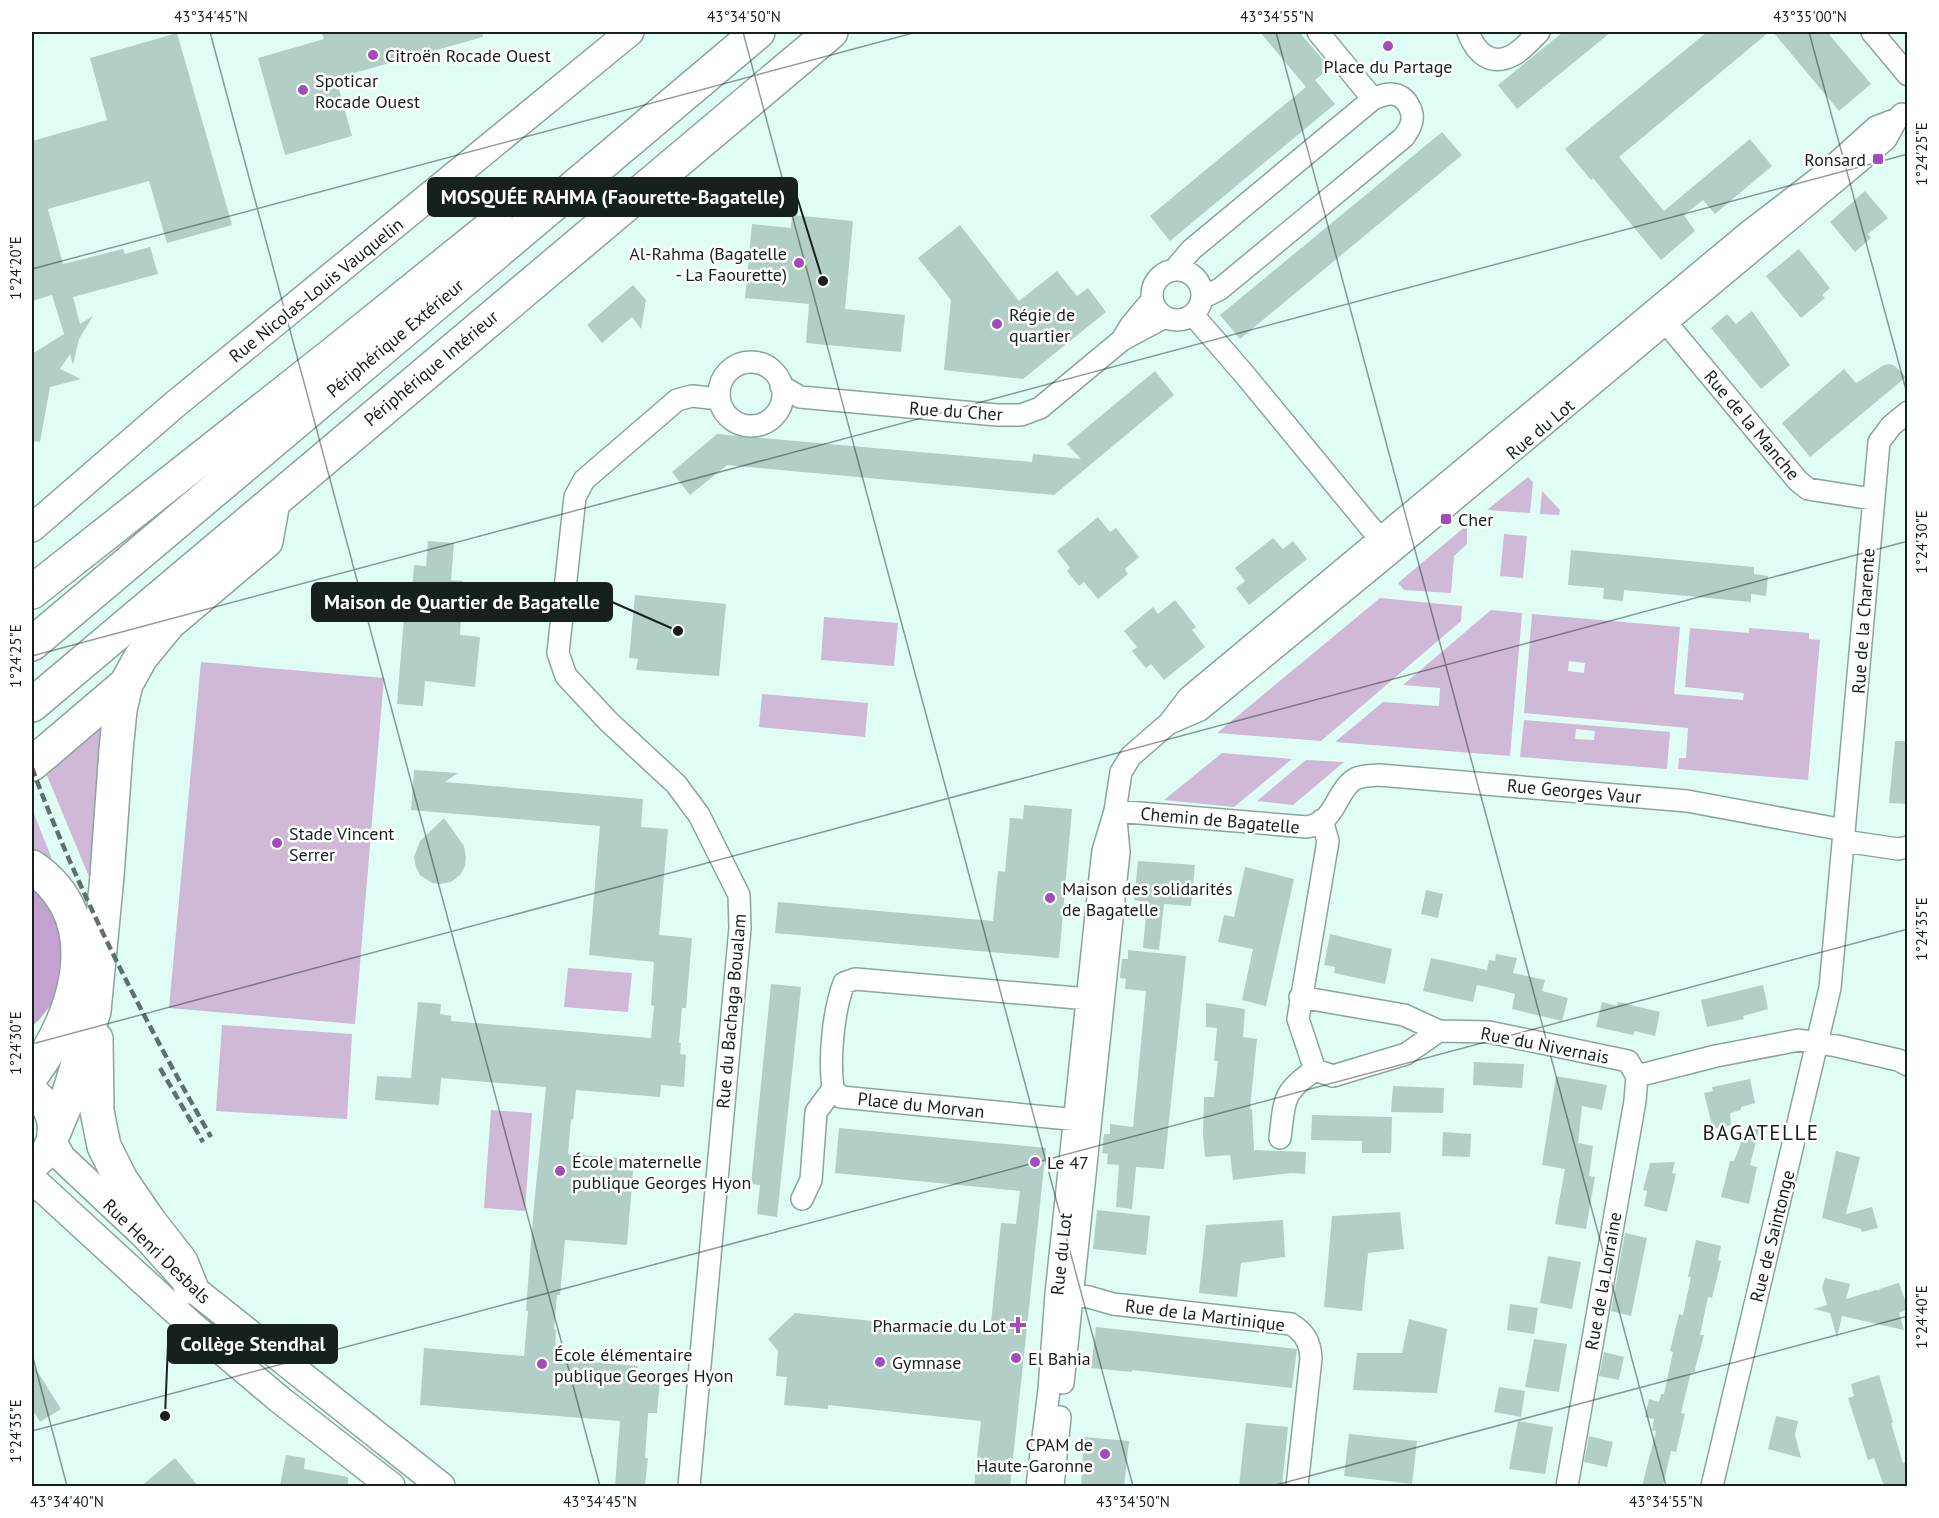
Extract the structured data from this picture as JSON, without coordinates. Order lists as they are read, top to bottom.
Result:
{
  "streets": {
    "highway": ["Périphérique Extérieur", "Périphérique Intérieur"],
    "street": [
      "Rue Nicolas-Louis Vauquelin",
      "Rue du Cher",
      "Rue de la Manche",
      "Rue du Lot",
      "Rue de la Charente",
      "Rue Georges Vaur",
      "Chemin de Bagatelle",
      "Rue du Bachaga Boualam",
      "Rue du Nivernais",
      "Place du Morvan",
      "Rue de Saintonge",
      "Rue Henri Desbals",
      "Rue de la Lorraine",
      "Rue de la Martinique"
    ]
  },
  "crossings": [
    ["Rue du Cher", "Rue du Bachaga Boualam"],
    ["Rue de la Manche", "Rue du Lot"],
    ["Rue de la Manche", "Rue de la Charente"],
    ["Rue du Lot", "Chemin de Bagatelle"],
    ["Rue du Lot", "Place du Morvan"],
    ["Rue du Lot", "Rue de la Martinique"],
    ["Rue de la Charente", "Rue Georges Vaur"],
    ["Rue de la Charente", "Rue de Saintonge"],
    ["Rue Georges Vaur", "Chemin de Bagatelle"],
    ["Rue Georges Vaur", "Rue de Saintonge"],
    ["Chemin de Bagatelle", "Rue du Nivernais"],
    ["Rue du Nivernais", "Rue de la Lorraine"]
  ],
  "districts": ["BAGATELLE"],
  "places": {
    "other": [
      "Place du Partage",
      "Citroën Rocade Ouest",
      "Spoticar Rocade Ouest",
      "Al-Rahma (Bagatelle - La Faourette)",
      "MOSQUÉE RAHMA (Faourette-Bagatelle)",
      "Régie de quartier",
      "Maison de Quartier de Bagatelle",
      "Stade Vincent Serrer",
      "Maison des solidarités de Bagatelle",
      "Le 47",
      "École maternelle publique Georges Hyon",
      "El Bahia",
      "Gymnase",
      "École élémentaire publique Georges Hyon",
      "Collège Stendhal",
      "CPAM de Haute-Garonne"
    ],
    "transit": ["Ronsard", "Cher"],
    "health": ["Pharmacie du Lot"]
  },
  "coordinates": [
    "43°34'45\"N",
    "43°34'50\"N",
    "43°34'55\"N",
    "43°35'00\"N",
    "1°24'25\"E",
    "1°24'20\"E",
    "1°24'30\"E",
    "1°24'35\"E",
    "1°24'40\"E",
    "43°34'40\"N"
  ]
}
